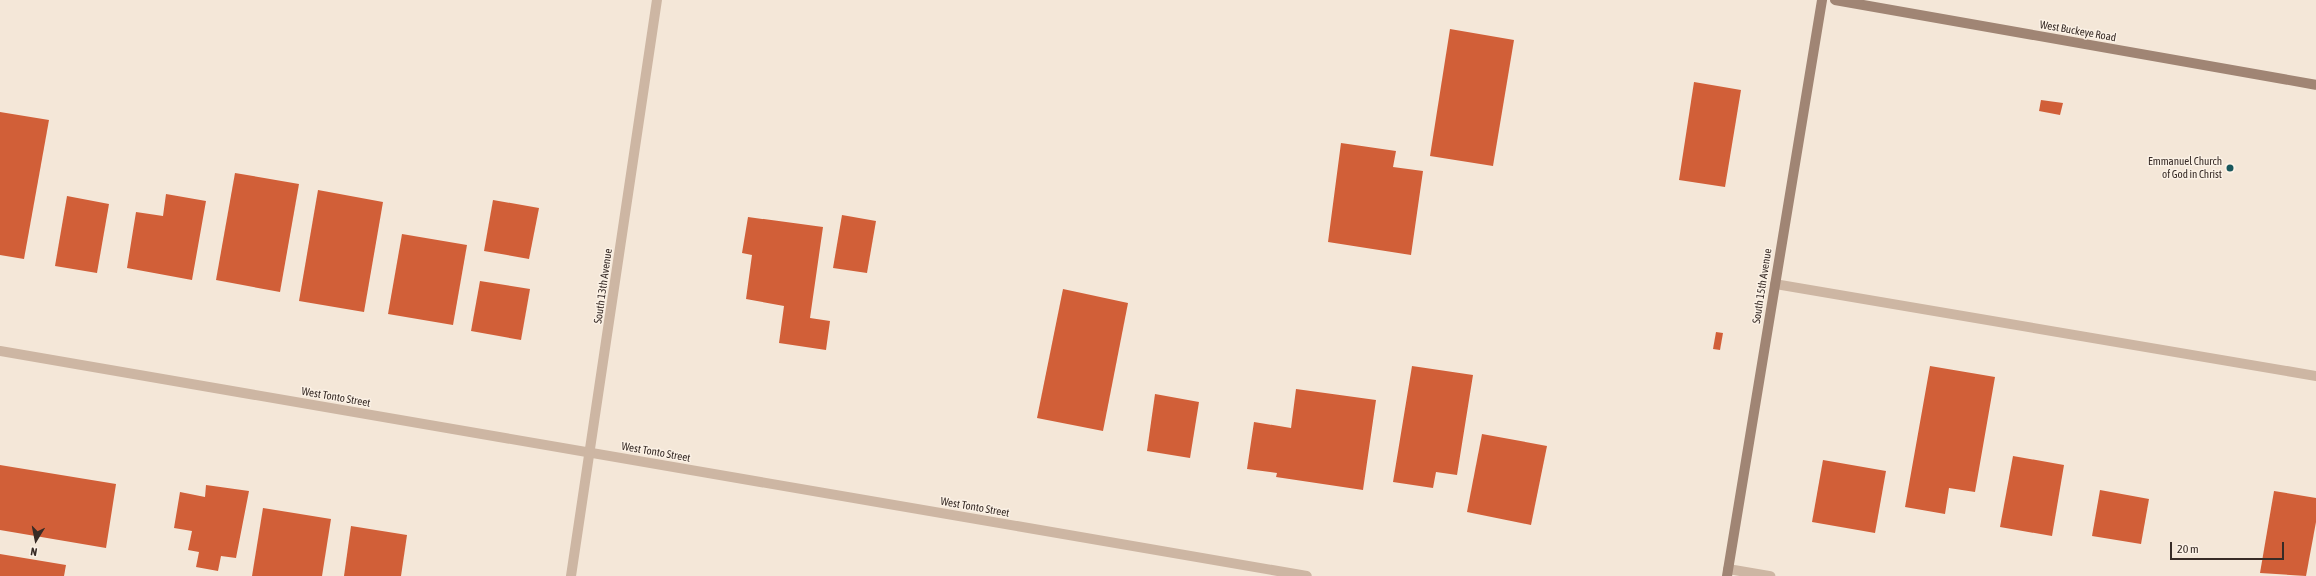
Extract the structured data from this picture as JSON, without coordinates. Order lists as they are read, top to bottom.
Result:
{
  "streets": {
    "main road": ["West Buckeye Road", "South 15th Avenue"],
    "street": ["South 13th Avenue", "West Tonto Street"]
  },
  "crossings": [
    ["South 13th Avenue", "West Tonto Street"]
  ],
  "places": ["Emmanuel Church of God in Christ"],
  "scale_bar": "20 m",
  "north": "bottom"
}
